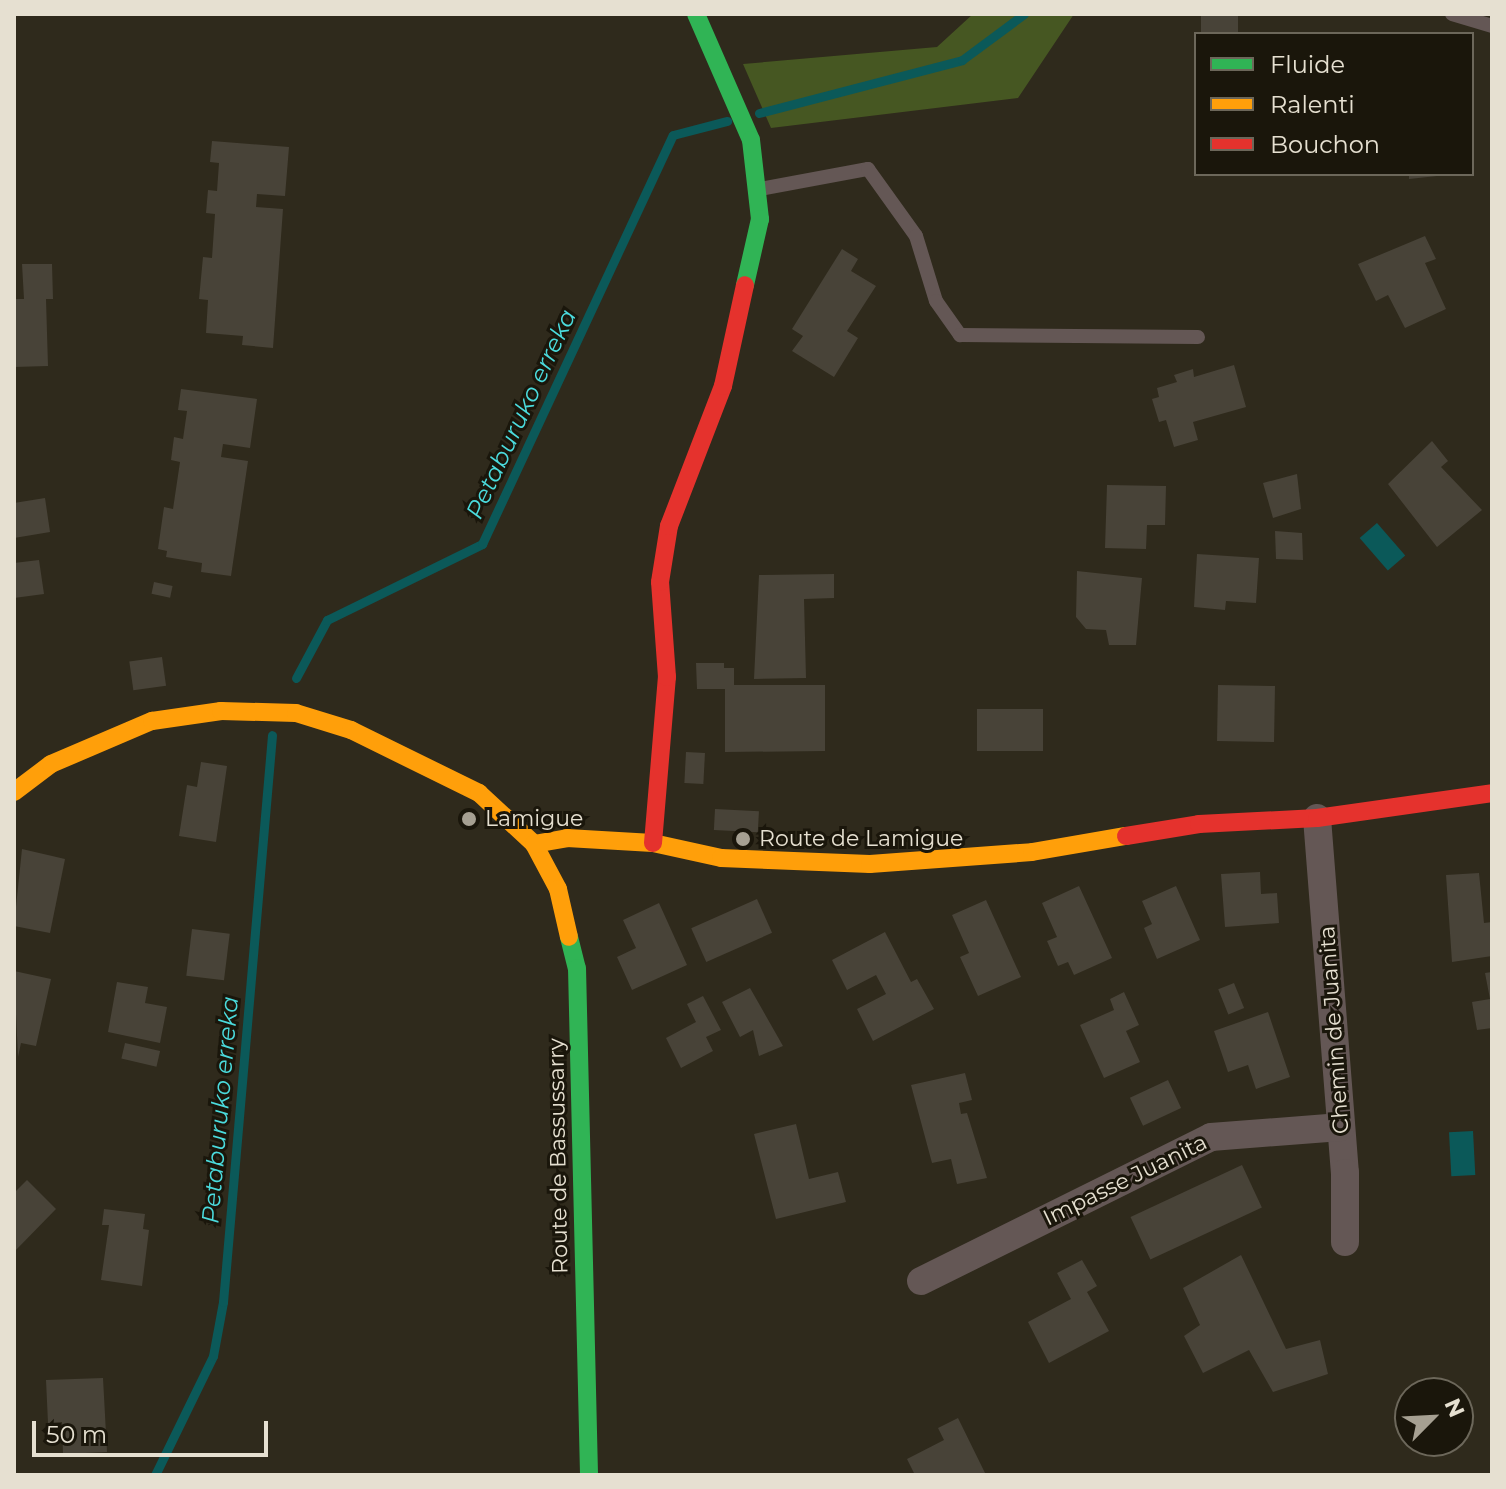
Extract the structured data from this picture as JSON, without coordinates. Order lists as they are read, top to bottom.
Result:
{
  "streets": {
    "street": ["Chemin de Juanita", "Route de Bassussarry", "Impasse Juanita"]
  },
  "crossings": [
    ["Chemin de Juanita", "Impasse Juanita"]
  ],
  "water": ["Petaburuko erreka"],
  "places": ["Lamigue", "Route de Lamigue"],
  "legend": ["Fluide", "Ralenti", "Bouchon"],
  "scale_bar": "50 m",
  "north": "top right"
}
